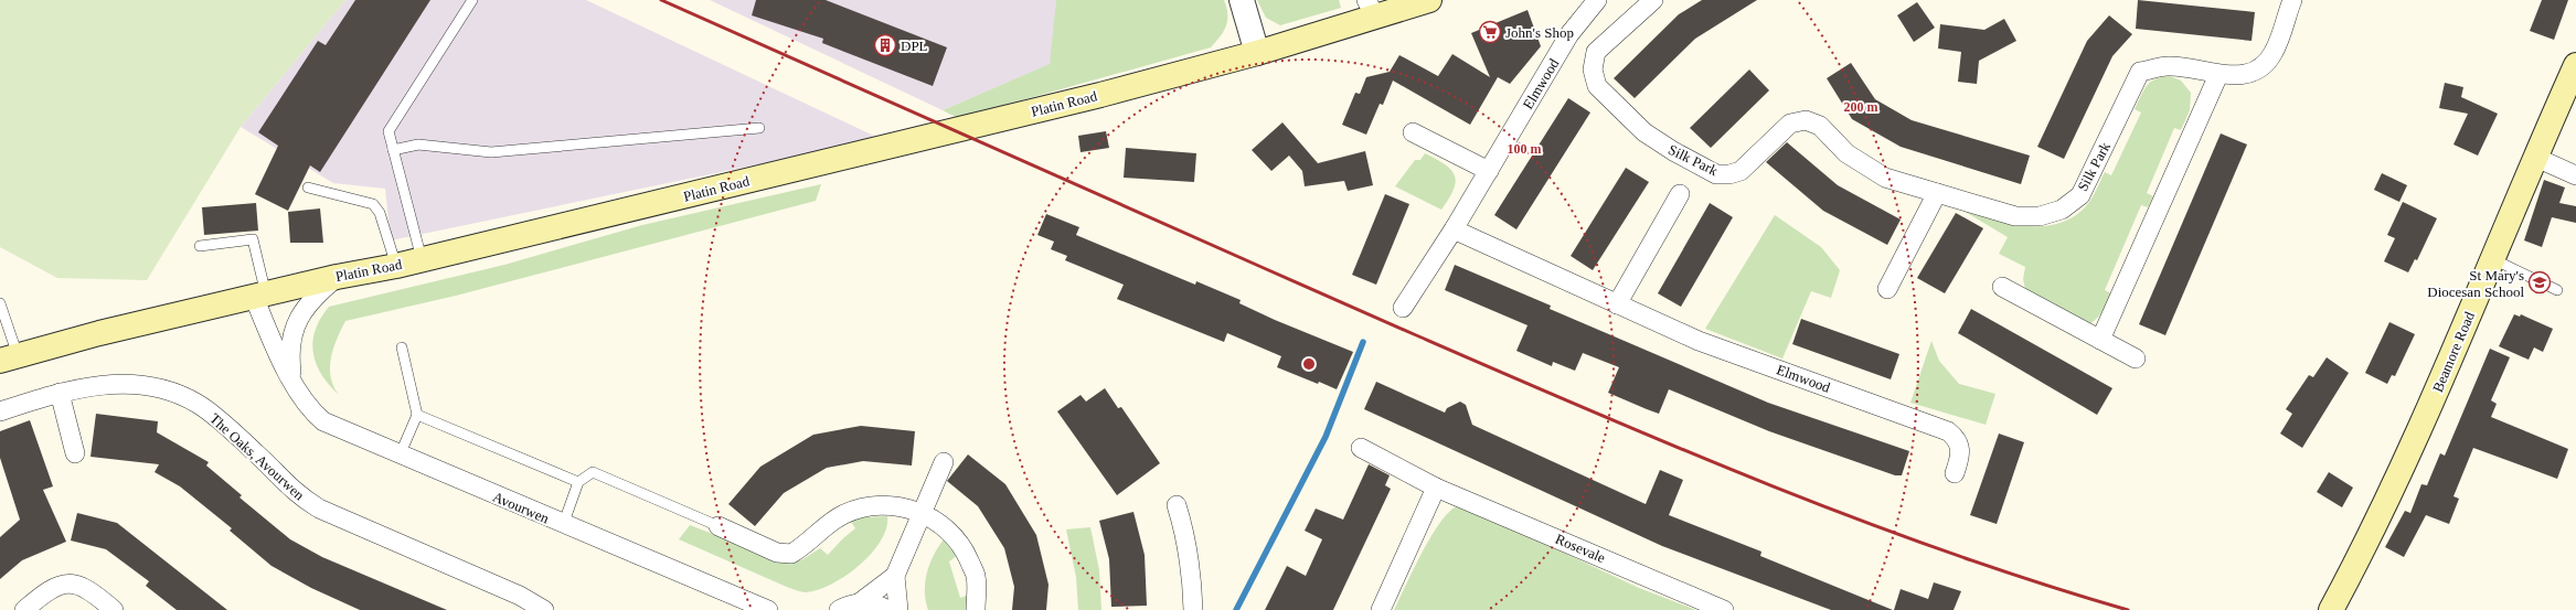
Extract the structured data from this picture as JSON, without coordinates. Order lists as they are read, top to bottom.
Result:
{
  "streets": {
    "main road": ["Platin Road", "Beamore Road"],
    "street": [
      "Elmwood",
      "Silk Park",
      "The Oaks, Avourwen",
      "Avourwen",
      "Rosevale"
    ]
  },
  "crossings": [
    ["Platin Road", "Avourwen"]
  ],
  "places": {
    "supermarket": ["John's Shop"],
    "building": ["DPL"],
    "school or university": ["St Mary's Diocesan School"]
  },
  "rings": ["200 m", "100 m"]
}
